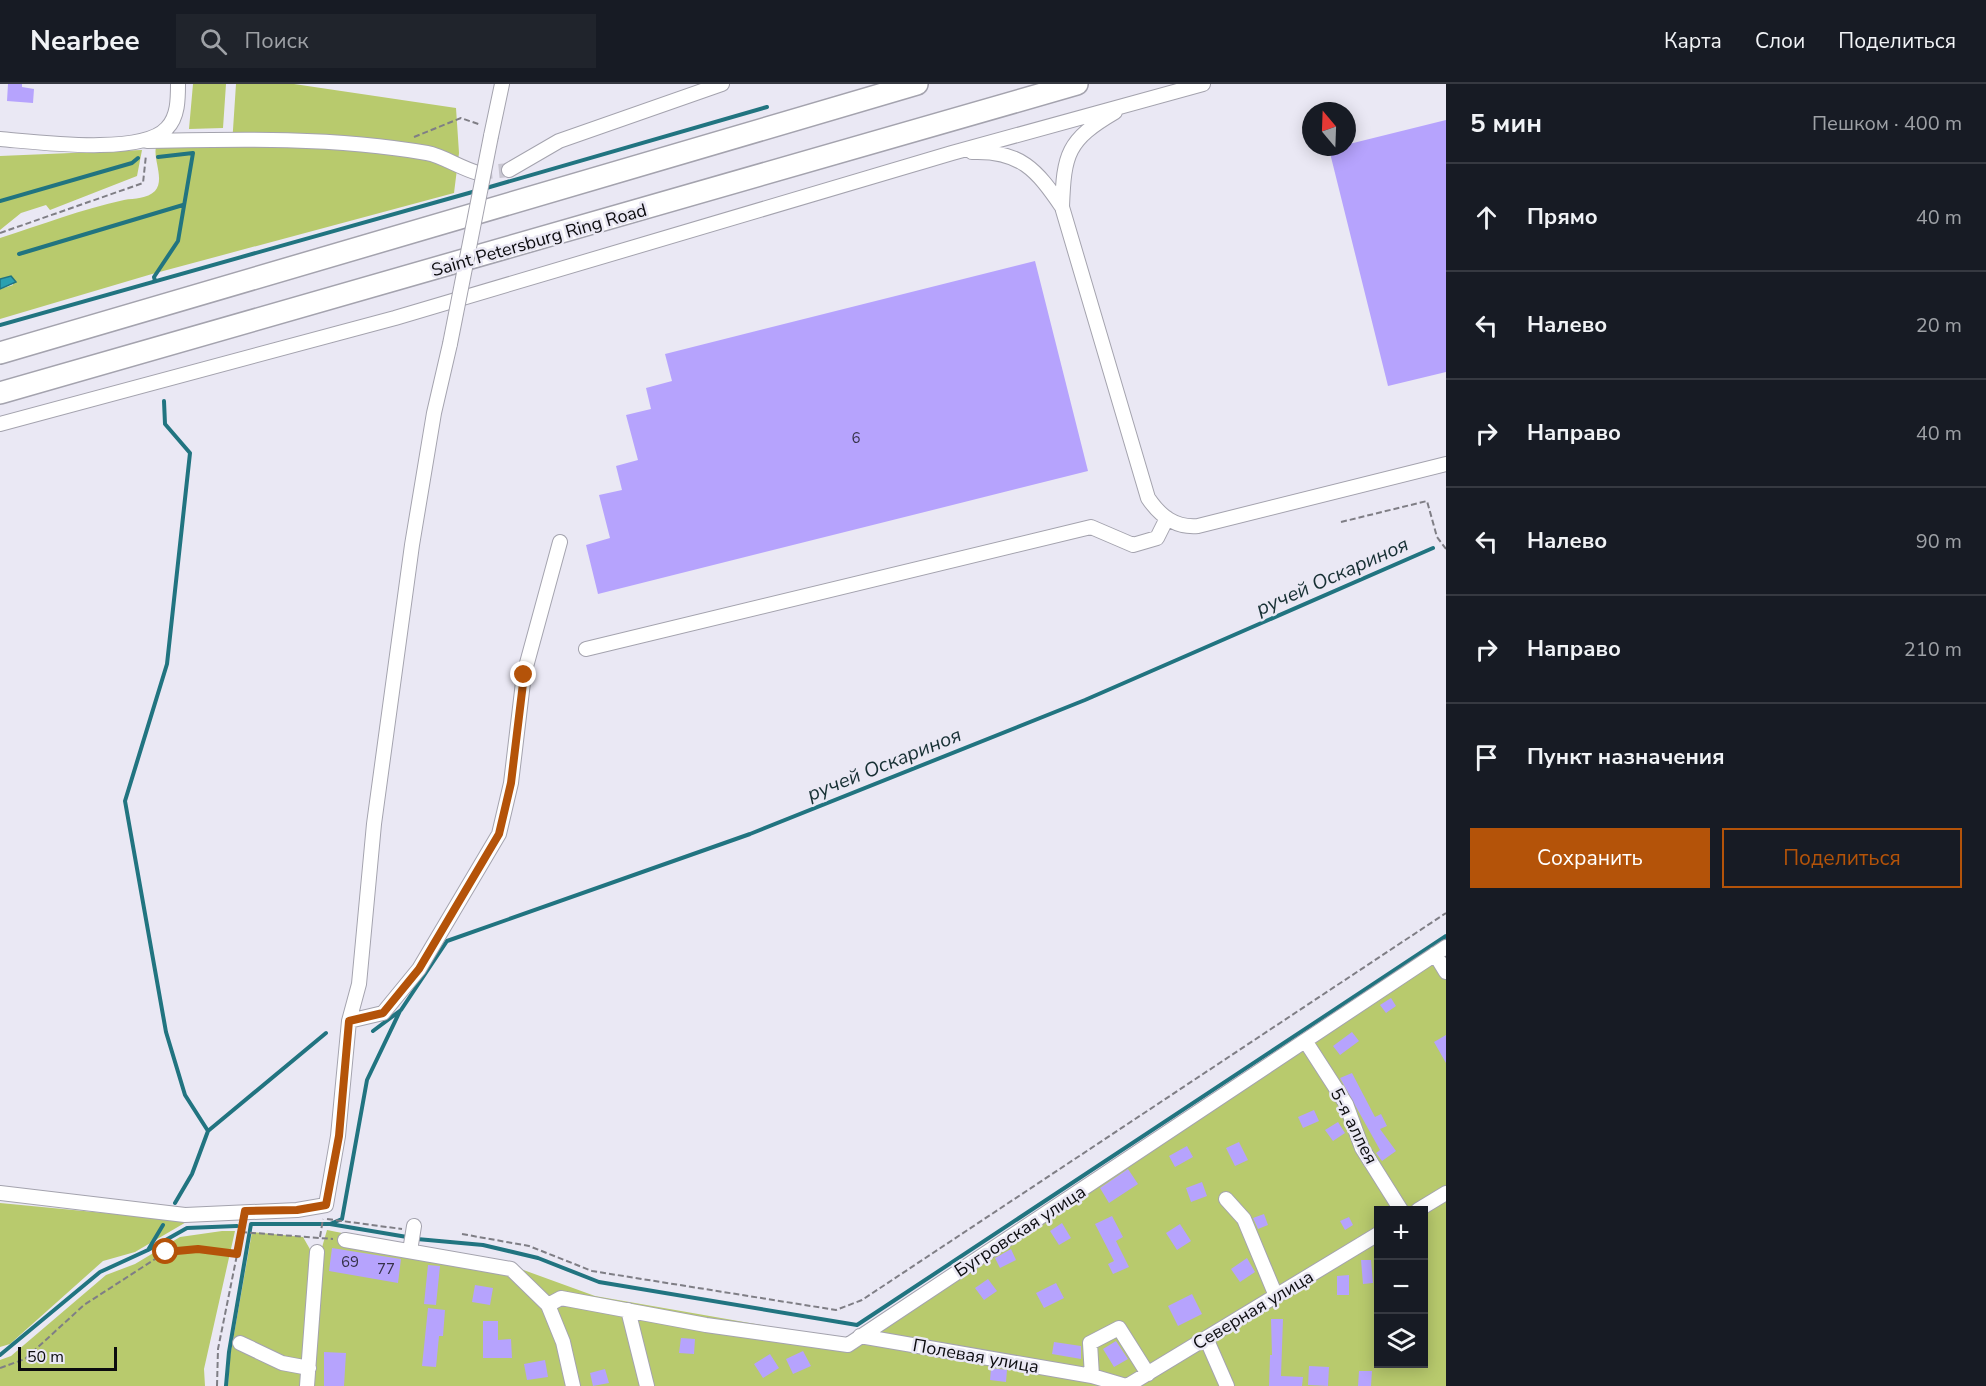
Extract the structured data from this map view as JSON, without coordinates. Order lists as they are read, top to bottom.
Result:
{
  "streets": {
    "highway": ["Saint Petersburg Ring Road"],
    "street": [
      "5-я аллея",
      "Бугровская улица",
      "Северная улица",
      "Полевая улица"
    ]
  },
  "crossings": [
    ["5-я аллея", "Бугровская улица"],
    ["Бугровская улица", "Полевая улица"],
    ["Северная улица", "Полевая улица"]
  ],
  "water": ["ручей Оскариноя"],
  "house_numbers": ["6", "69", "77"],
  "scale_bar": "50 m",
  "north": "top",
  "page": {
    "header": "Nearbee",
    "search": "Поиск",
    "nav": ["Карта", "Слои", "Поделиться"],
    "heading": ["5 мин", "Пешком · 400 m"],
    "list": [
      ["Прямо", "40 m"],
      ["Налево", "20 m"],
      ["Направо", "40 m"],
      ["Налево", "90 m"],
      ["Направо", "210 m"],
      "Пункт назначения"
    ],
    "buttons": ["Сохранить", "Поделиться"],
    "map_buttons": ["+", "−"],
    "scale": "50 m"
  }
}
